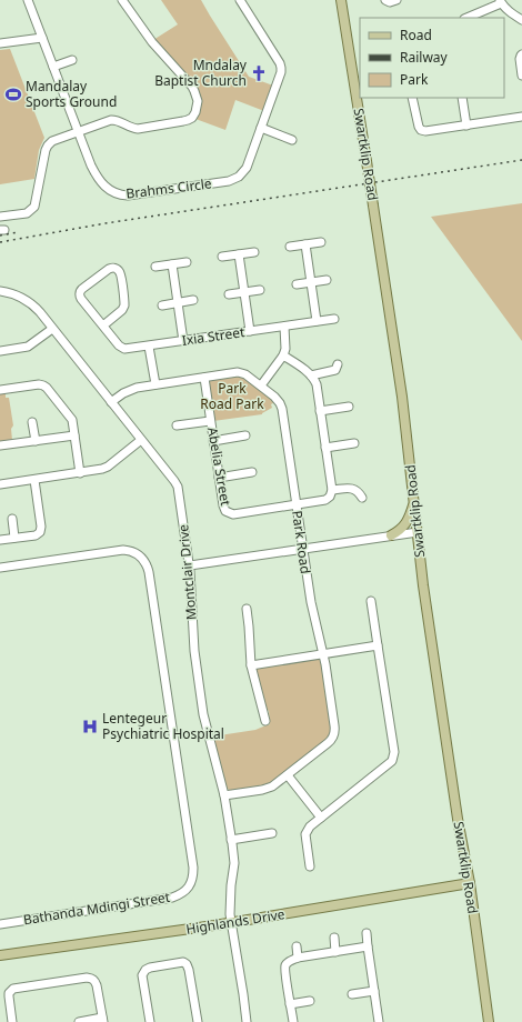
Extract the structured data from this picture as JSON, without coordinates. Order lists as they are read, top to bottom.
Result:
{
  "streets": {
    "main road": ["Swartklip Road", "Highlands Drive"],
    "street": [
      "Brahms Circle",
      "Ixia Street",
      "Abelia Street",
      "Park Road",
      "Montclair Drive",
      "Bathanda Mdingi Street"
    ]
  },
  "crossings": [
    ["Swartklip Road", "Highlands Drive"],
    ["Abelia Street", "Park Road"],
    ["Park Road", "Montclair Drive"],
    ["Montclair Drive", "Highlands Drive"]
  ],
  "parks": ["Park Road Park"],
  "places": {
    "church": ["Mndalay Baptist Church"],
    "sports": ["Mandalay Sports Ground"],
    "hospital": ["Lentegeur Psychiatric Hospital"]
  },
  "legend": ["Road", "Railway", "Park"]
}
